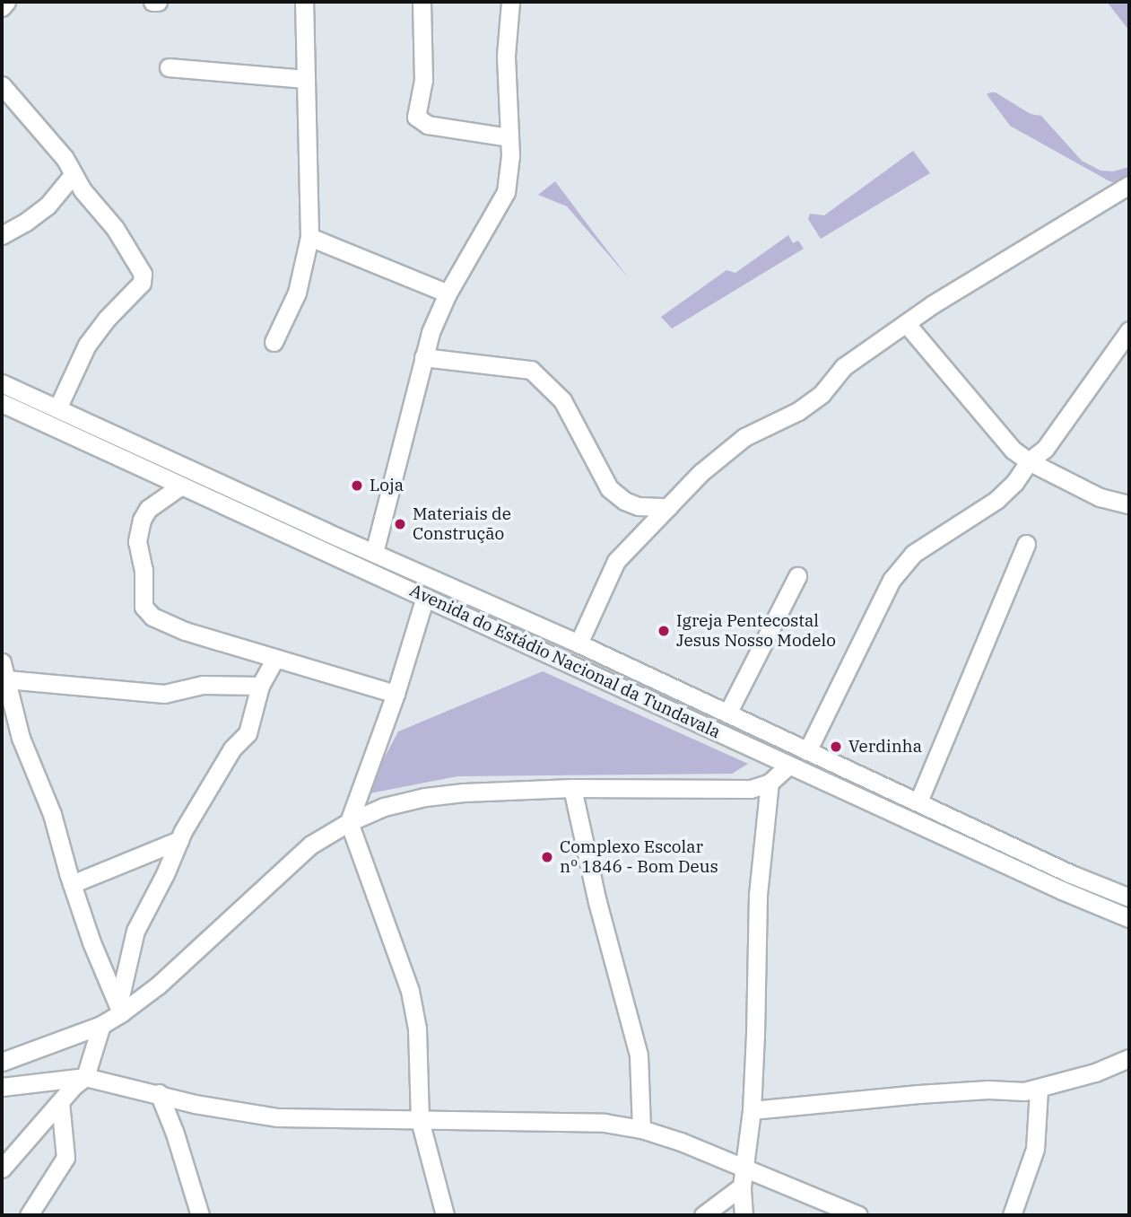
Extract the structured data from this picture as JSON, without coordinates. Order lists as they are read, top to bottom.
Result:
{
  "streets": {
    "street": ["Avenida do Estádio Nacional da Tundavala"]
  },
  "places": [
    "Loja",
    "Materiais de Construção",
    "Igreja Pentecostal Jesus Nosso Modelo",
    "Verdinha",
    "Complexo Escolar nº 1846 - Bom Deus"
  ]
}
